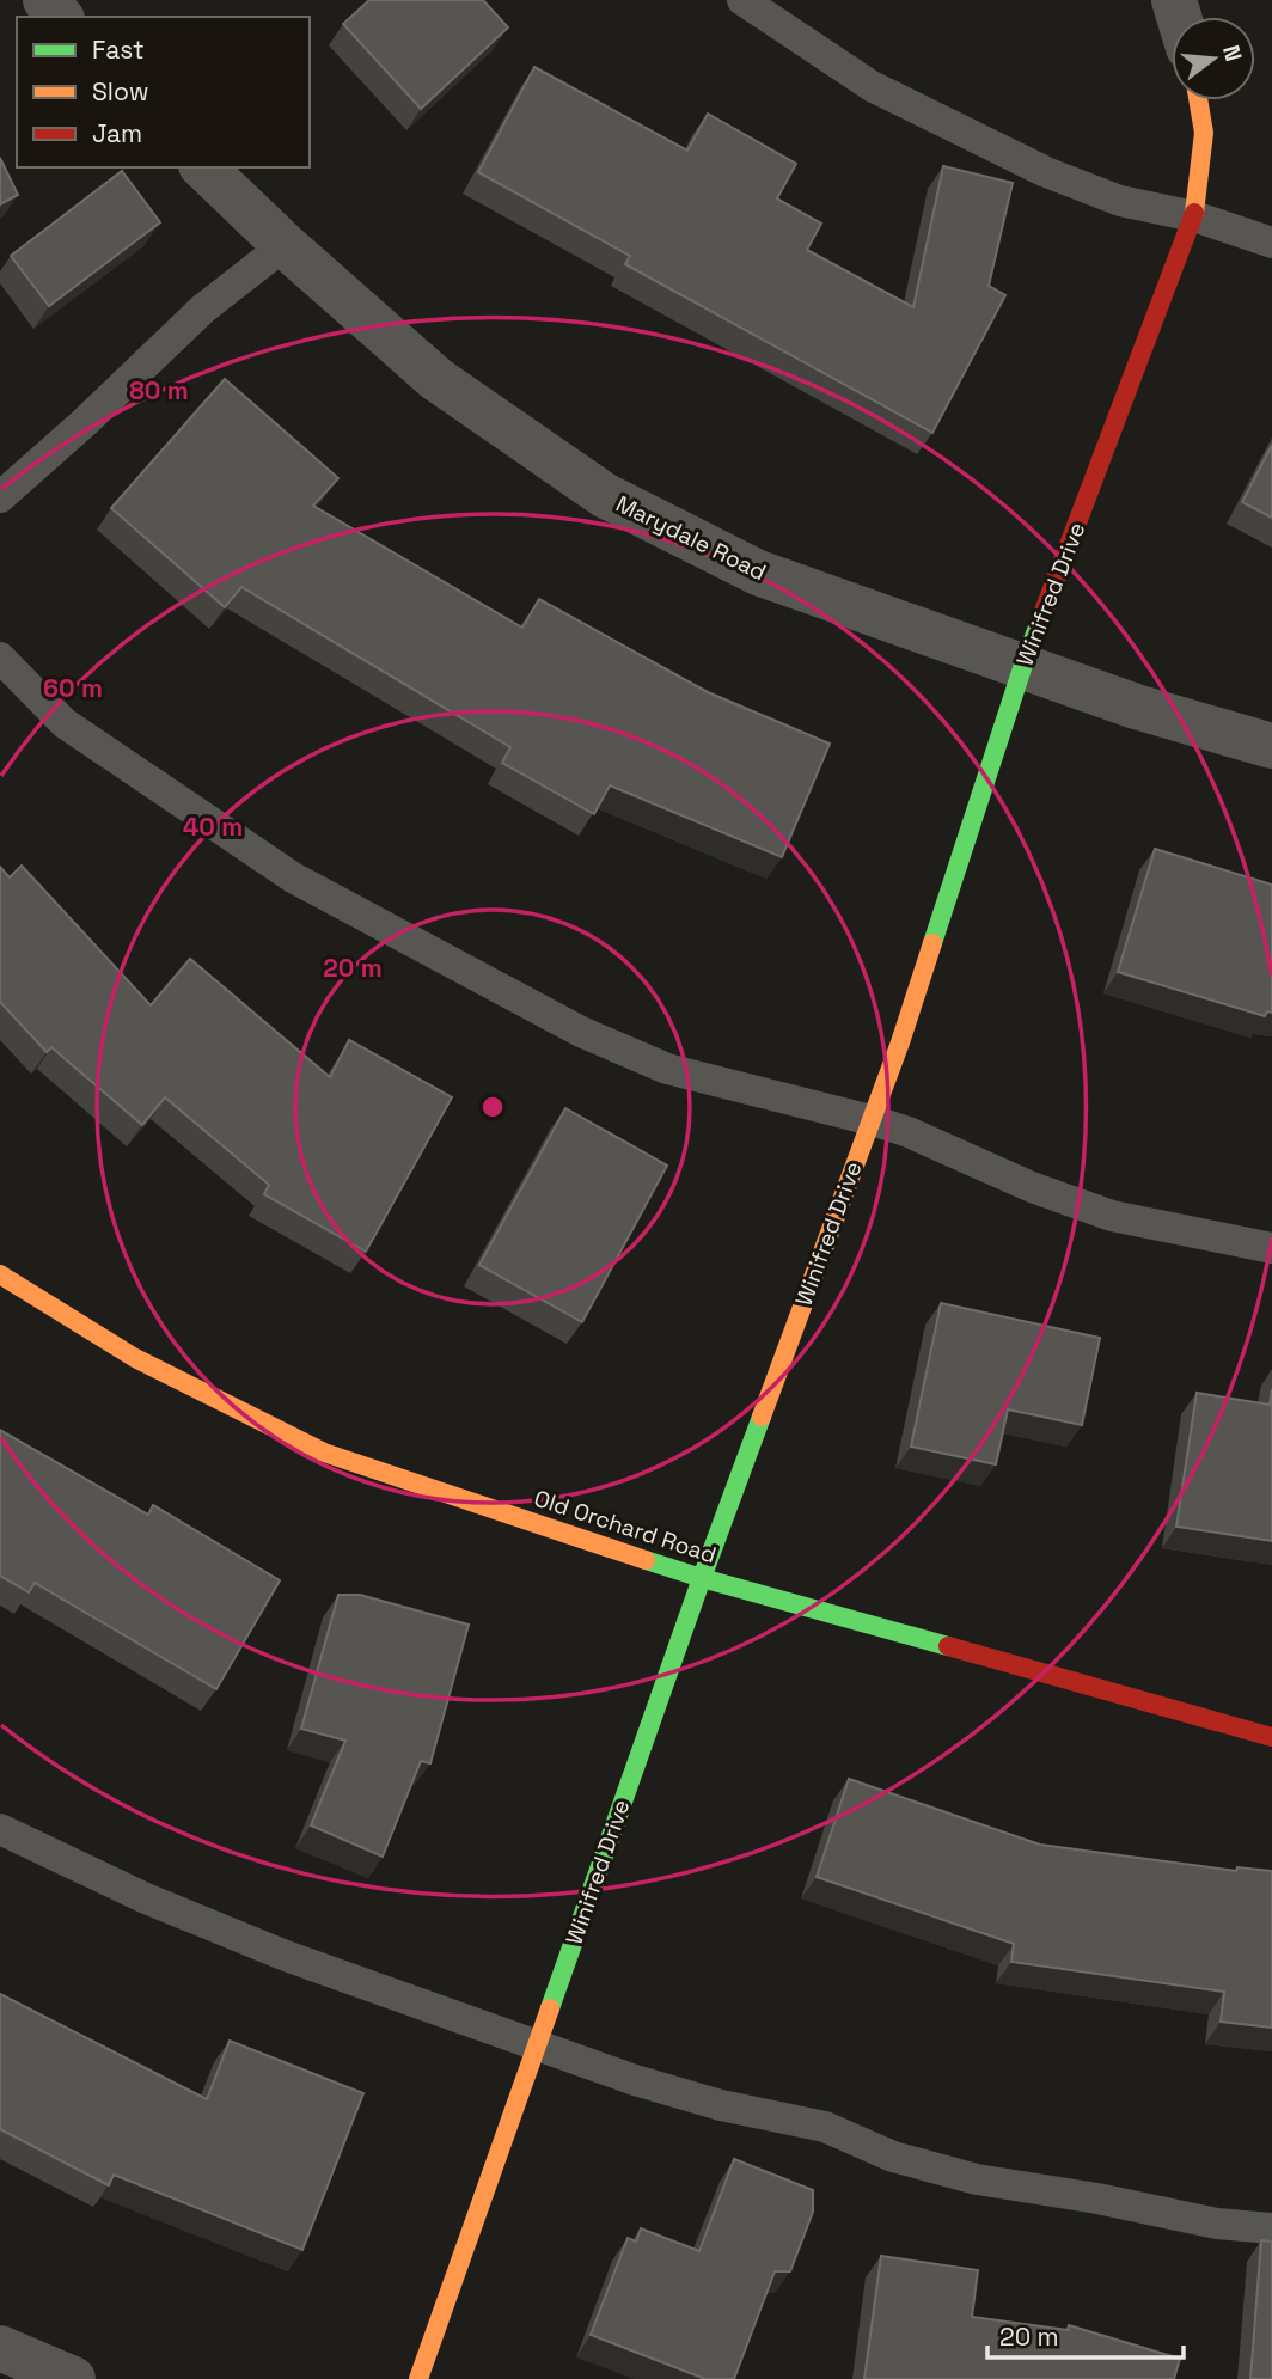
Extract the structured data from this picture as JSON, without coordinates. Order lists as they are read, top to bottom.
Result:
{
  "streets": {
    "street": ["Marydale Road", "Winifred Drive", "Old Orchard Road"]
  },
  "crossings": [
    ["Marydale Road", "Winifred Drive"],
    ["Winifred Drive", "Old Orchard Road"]
  ],
  "legend": ["Fast", "Slow", "Jam"],
  "scale_bar": "20 m",
  "north": "right",
  "rings": [
    "80 m",
    "60 m",
    "40 m",
    "20 m"
  ]
}
